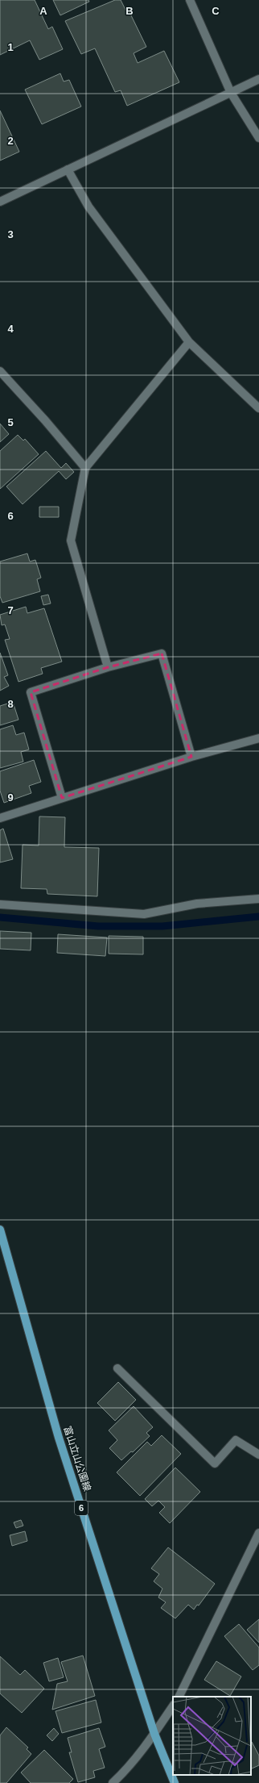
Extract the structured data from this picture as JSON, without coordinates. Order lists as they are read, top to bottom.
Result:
{
  "streets": {
    "main road": ["富山立山公園線", "6"]
  },
  "grid": {
    "columns": ["A", "B", "C"],
    "rows": [
      "1",
      "2",
      "3",
      "4",
      "5",
      "6",
      "7",
      "8",
      "9"
    ]
  }
}
